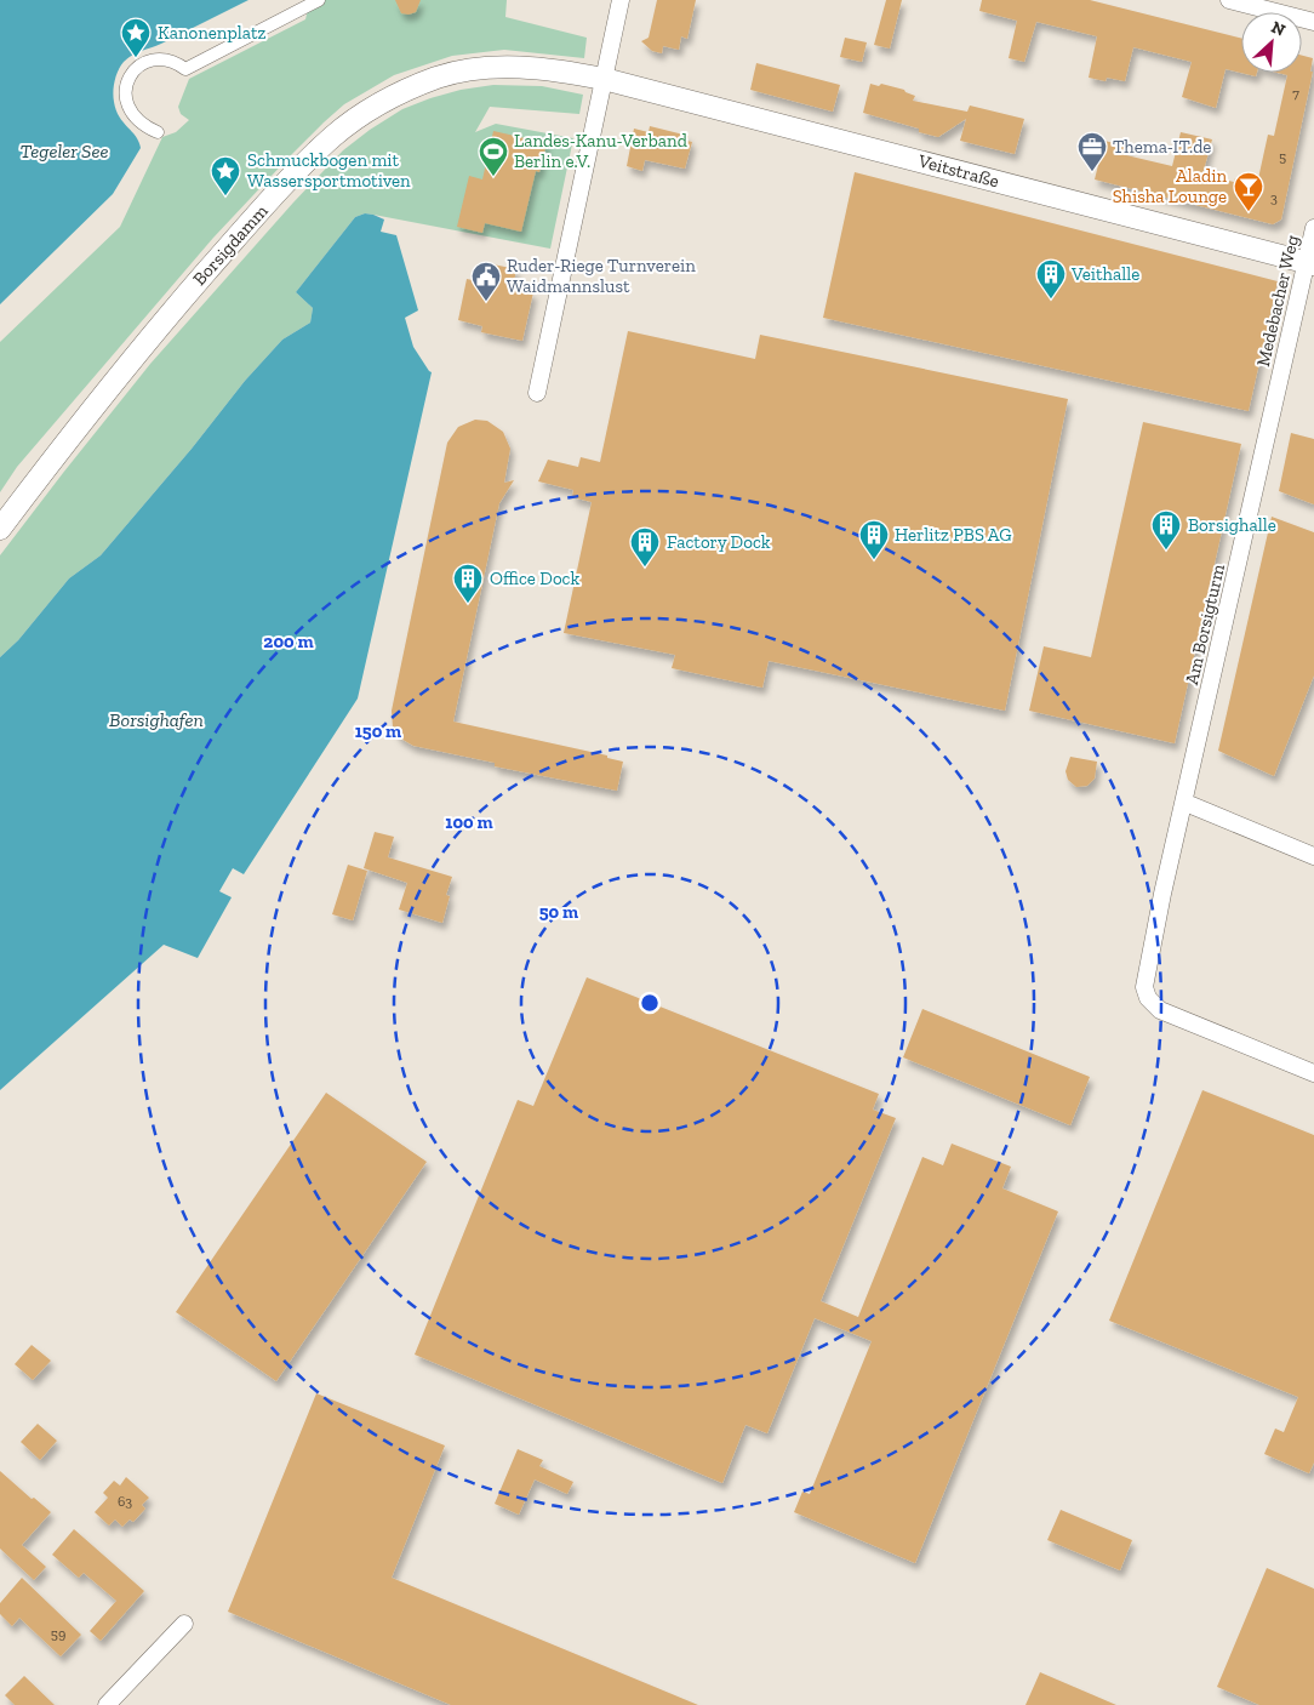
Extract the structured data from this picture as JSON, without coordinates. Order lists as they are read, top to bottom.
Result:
{
  "streets": {
    "street": [
      "Veitstraße",
      "Borsigdamm",
      "Medebacher Weg",
      "Am Borsigturm"
    ]
  },
  "crossings": [
    ["Veitstraße", "Borsigdamm"],
    ["Veitstraße", "Medebacher Weg"],
    ["Medebacher Weg", "Am Borsigturm"]
  ],
  "water": ["Tegeler See", "Borsighafen"],
  "places": {
    "place": ["Kanonenplatz", "Schmuckbogen mit Wassersportmotiven"],
    "office": ["Thema-IT.de"],
    "sports": ["Landes-Kanu-Verband Berlin e.V."],
    "bar": ["Aladin Shisha Lounge"],
    "building": [
      "Veithalle",
      "Borsighalle",
      "Herlitz PBS AG",
      "Factory Dock",
      "Office Dock"
    ],
    "public building": ["Ruder-Riege Turnverein Waidmannslust"]
  },
  "house_numbers": [
    "7",
    "5",
    "3",
    "63",
    "59"
  ],
  "north": "top right",
  "rings": [
    "200 m",
    "150 m",
    "100 m",
    "50 m"
  ]
}
